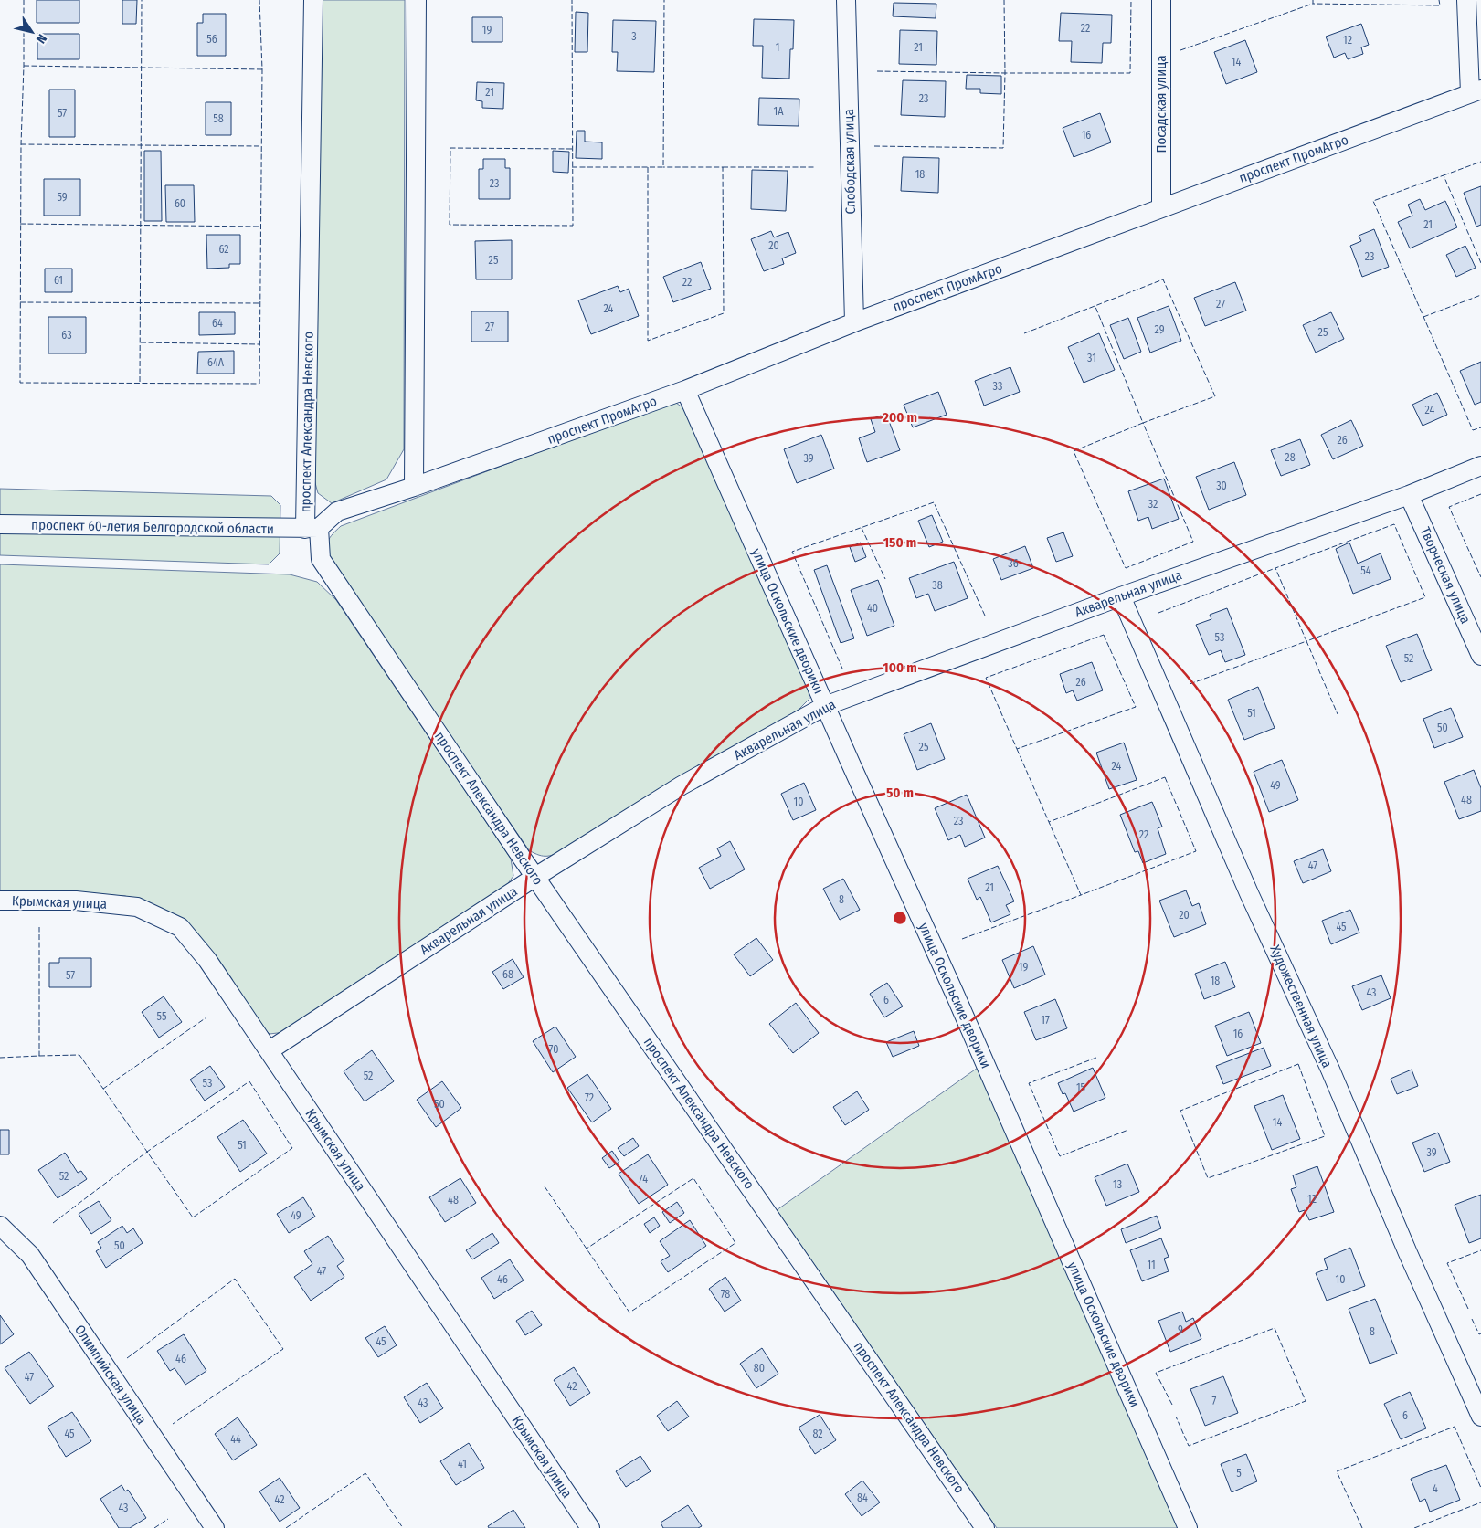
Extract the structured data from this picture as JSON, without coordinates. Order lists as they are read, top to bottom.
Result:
{
  "streets": {
    "street": [
      "Посадская улица",
      "проспект ПромАгро",
      "Слободская улица",
      "проспект Александра Невского",
      "проспект 60-летия Белгородской области",
      "Творческая улица",
      "Акварельная улица",
      "улица Оскольские дворики",
      "Крымская улица",
      "Художественная улица",
      "Олимпийская улица"
    ]
  },
  "crossings": [
    ["Посадская улица", "проспект ПромАгро"],
    ["проспект ПромАгро", "Слободская улица"],
    ["проспект ПромАгро", "проспект Александра Невского"],
    ["проспект ПромАгро", "проспект 60-летия Белгородской области"],
    ["проспект ПромАгро", "улица Оскольские дворики"],
    ["проспект Александра Невского", "проспект 60-летия Белгородской области"],
    ["проспект Александра Невского", "Акварельная улица"],
    ["Творческая улица", "Акварельная улица"],
    ["Акварельная улица", "улица Оскольские дворики"],
    ["Акварельная улица", "Крымская улица"],
    ["Акварельная улица", "Художественная улица"]
  ],
  "house_numbers": [
    "22",
    "19",
    "3",
    "56",
    "12",
    "1",
    "21",
    "14",
    "21",
    "23",
    "1А",
    "57",
    "58",
    "16",
    "18",
    "23",
    "59",
    "60",
    "21",
    "20",
    "62",
    "23",
    "25",
    "61",
    "22",
    "27",
    "24",
    "64",
    "27",
    "29",
    "25",
    "63",
    "31",
    "64А",
    "33",
    "24",
    "26",
    "28",
    "39",
    "30",
    "32",
    "36",
    "54",
    "38",
    "40",
    "53",
    "52",
    "26",
    "51",
    "50",
    "25",
    "24",
    "49",
    "48",
    "10",
    "23",
    "22",
    "47",
    "21",
    "8",
    "20",
    "45",
    "19",
    "68",
    "57",
    "18",
    "43",
    "6",
    "55",
    "17",
    "16",
    "70",
    "52",
    "53",
    "15",
    "72",
    "50",
    "14",
    "51",
    "39",
    "52",
    "74",
    "13",
    "12",
    "48",
    "49",
    "50",
    "11",
    "47",
    "46",
    "10",
    "78",
    "9",
    "8",
    "45",
    "46",
    "80",
    "47",
    "42",
    "7",
    "43",
    "6",
    "45",
    "82",
    "44",
    "41",
    "5",
    "4",
    "84",
    "42",
    "43"
  ],
  "north": "bottom right",
  "rings": [
    "200 m",
    "150 m",
    "100 m",
    "50 m"
  ]
}
